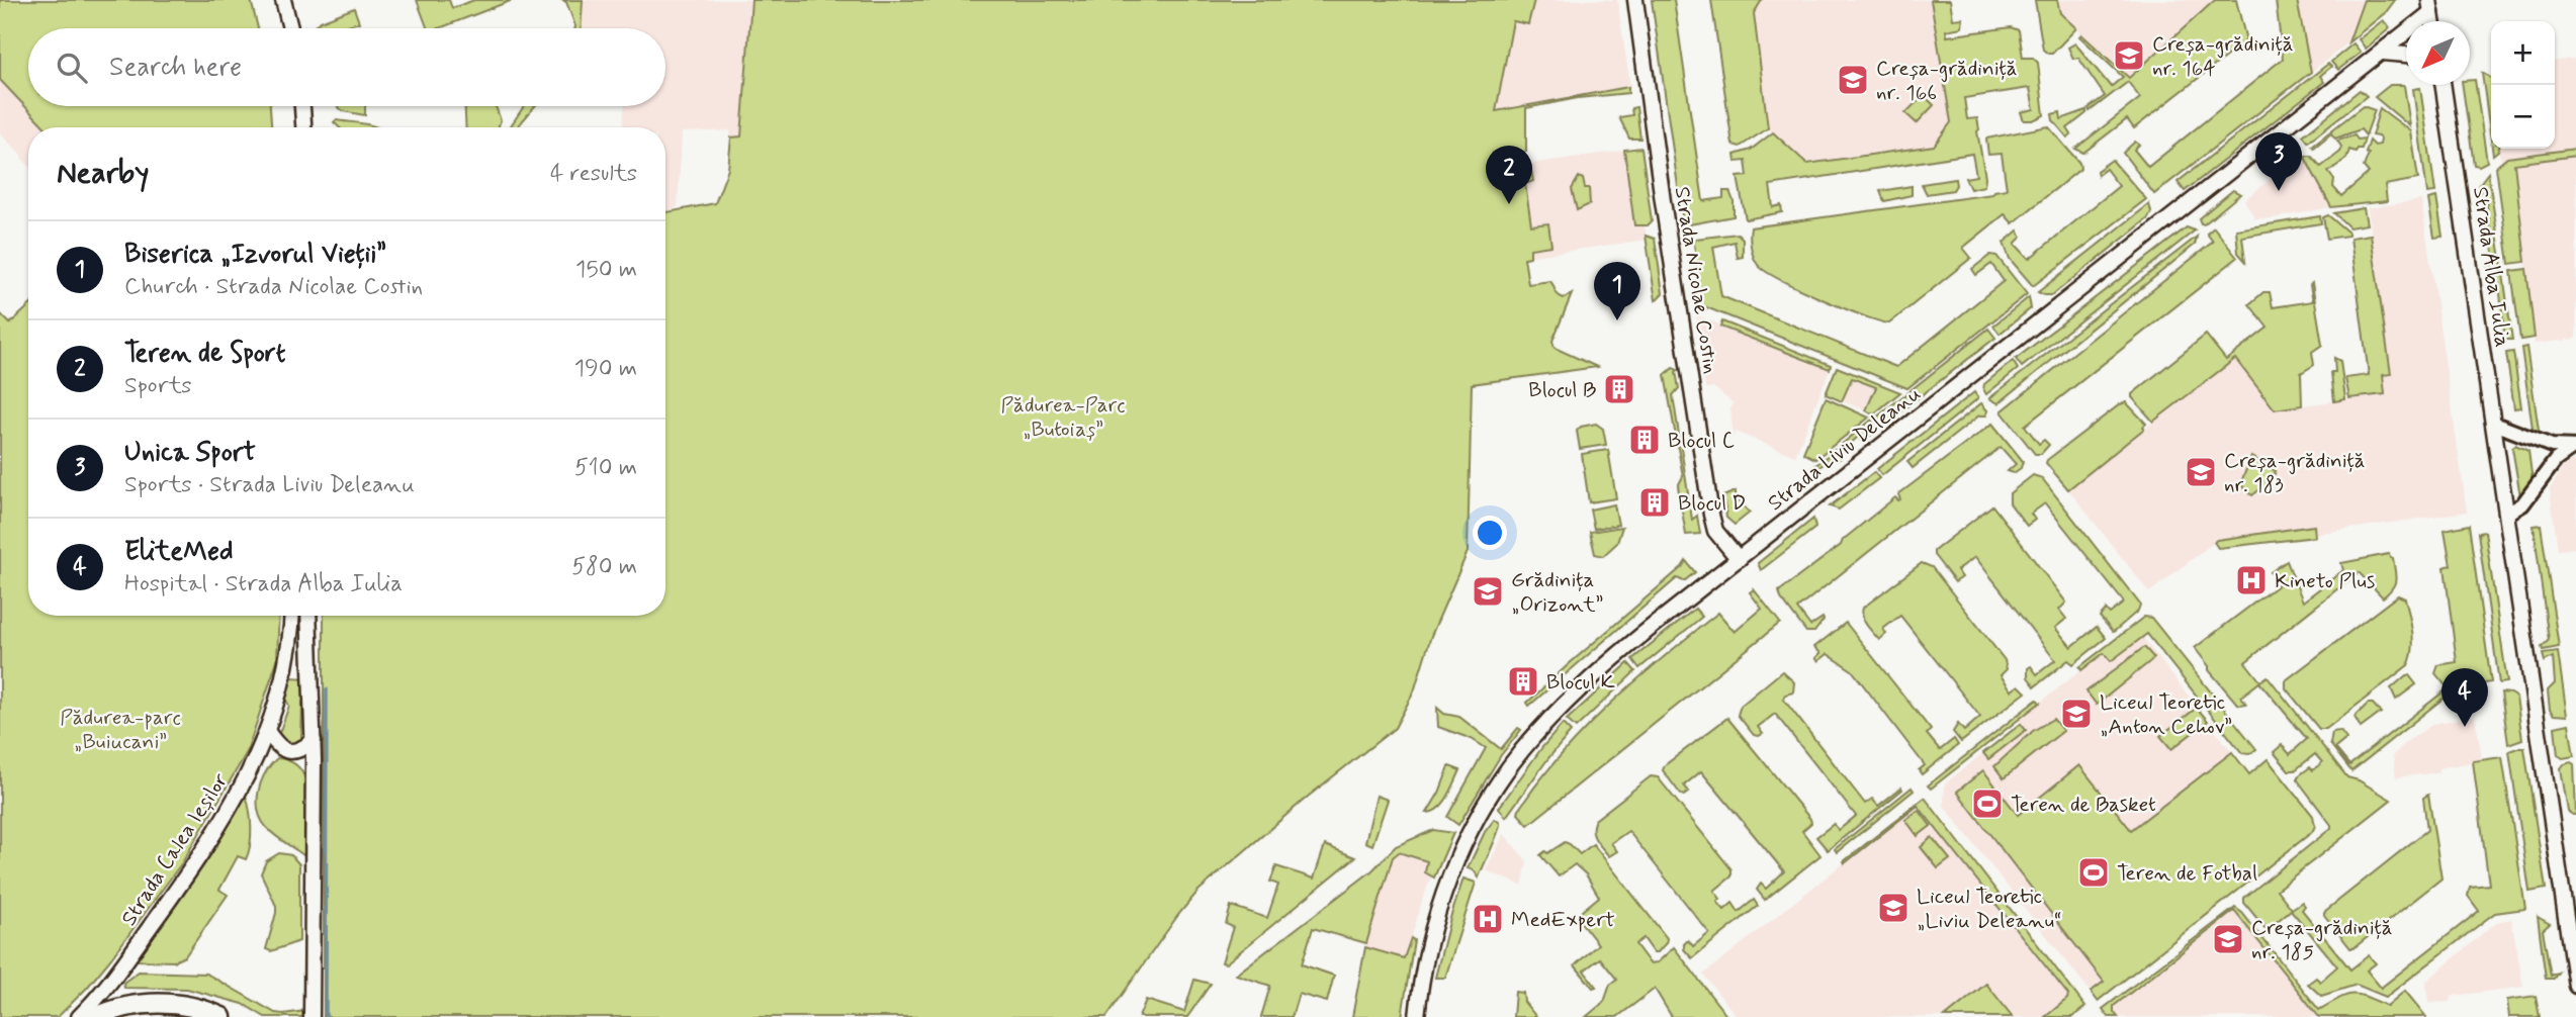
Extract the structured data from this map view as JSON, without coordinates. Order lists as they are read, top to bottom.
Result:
{
  "streets": {
    "main road": [
      "Strada Alba Iulia",
      "Strada Nicolae Costin",
      "Strada Liviu Deleanu",
      "Strada Calea Ieșilor"
    ]
  },
  "crossings": [
    ["Strada Nicolae Costin", "Strada Liviu Deleanu"]
  ],
  "parks": ["Pădurea-Parc „Butoiaș”", "Pădurea-parc „Buiucani”"],
  "places": {
    "school or university": [
      "Creșa-grădiniță nr. 164",
      "Creșa-grădiniță nr. 166",
      "Creșa-grădiniță nr. 183",
      "Grădinița „Orizont”",
      "Liceul Teoretic „Anton Cehov”",
      "Liceul Teoretic „Liviu Deleanu“",
      "Creșa-grădiniță nr. 185"
    ],
    "building": [
      "Blocul B",
      "Blocul C",
      "Blocul D",
      "Blocul K"
    ],
    "hospital": ["Kineto Plus", "MedExpert"],
    "sports": ["Teren de Basket", "Teren de Fotbal"]
  },
  "north": "bottom left",
  "page": {
    "map_buttons": ["+", "−"],
    "search": "Search here",
    "heading": ["Nearby", "4 results"],
    "pins": [
      "3",
      "2",
      "1",
      "4"
    ],
    "list": [
      {
        "mark": "1",
        "name": "Biserica „Izvorul Vieții”",
        "note": "Church · Strada Nicolae Costin",
        "value": "150 m"
      },
      {
        "mark": "2",
        "name": "Teren de Sport",
        "note": "Sports",
        "value": "190 m"
      },
      {
        "mark": "3",
        "name": "Unica Sport",
        "note": "Sports · Strada Liviu Deleanu",
        "value": "510 m"
      },
      {
        "mark": "4",
        "name": "EliteMed",
        "note": "Hospital · Strada Alba Iulia",
        "value": "580 m"
      }
    ]
  }
}
